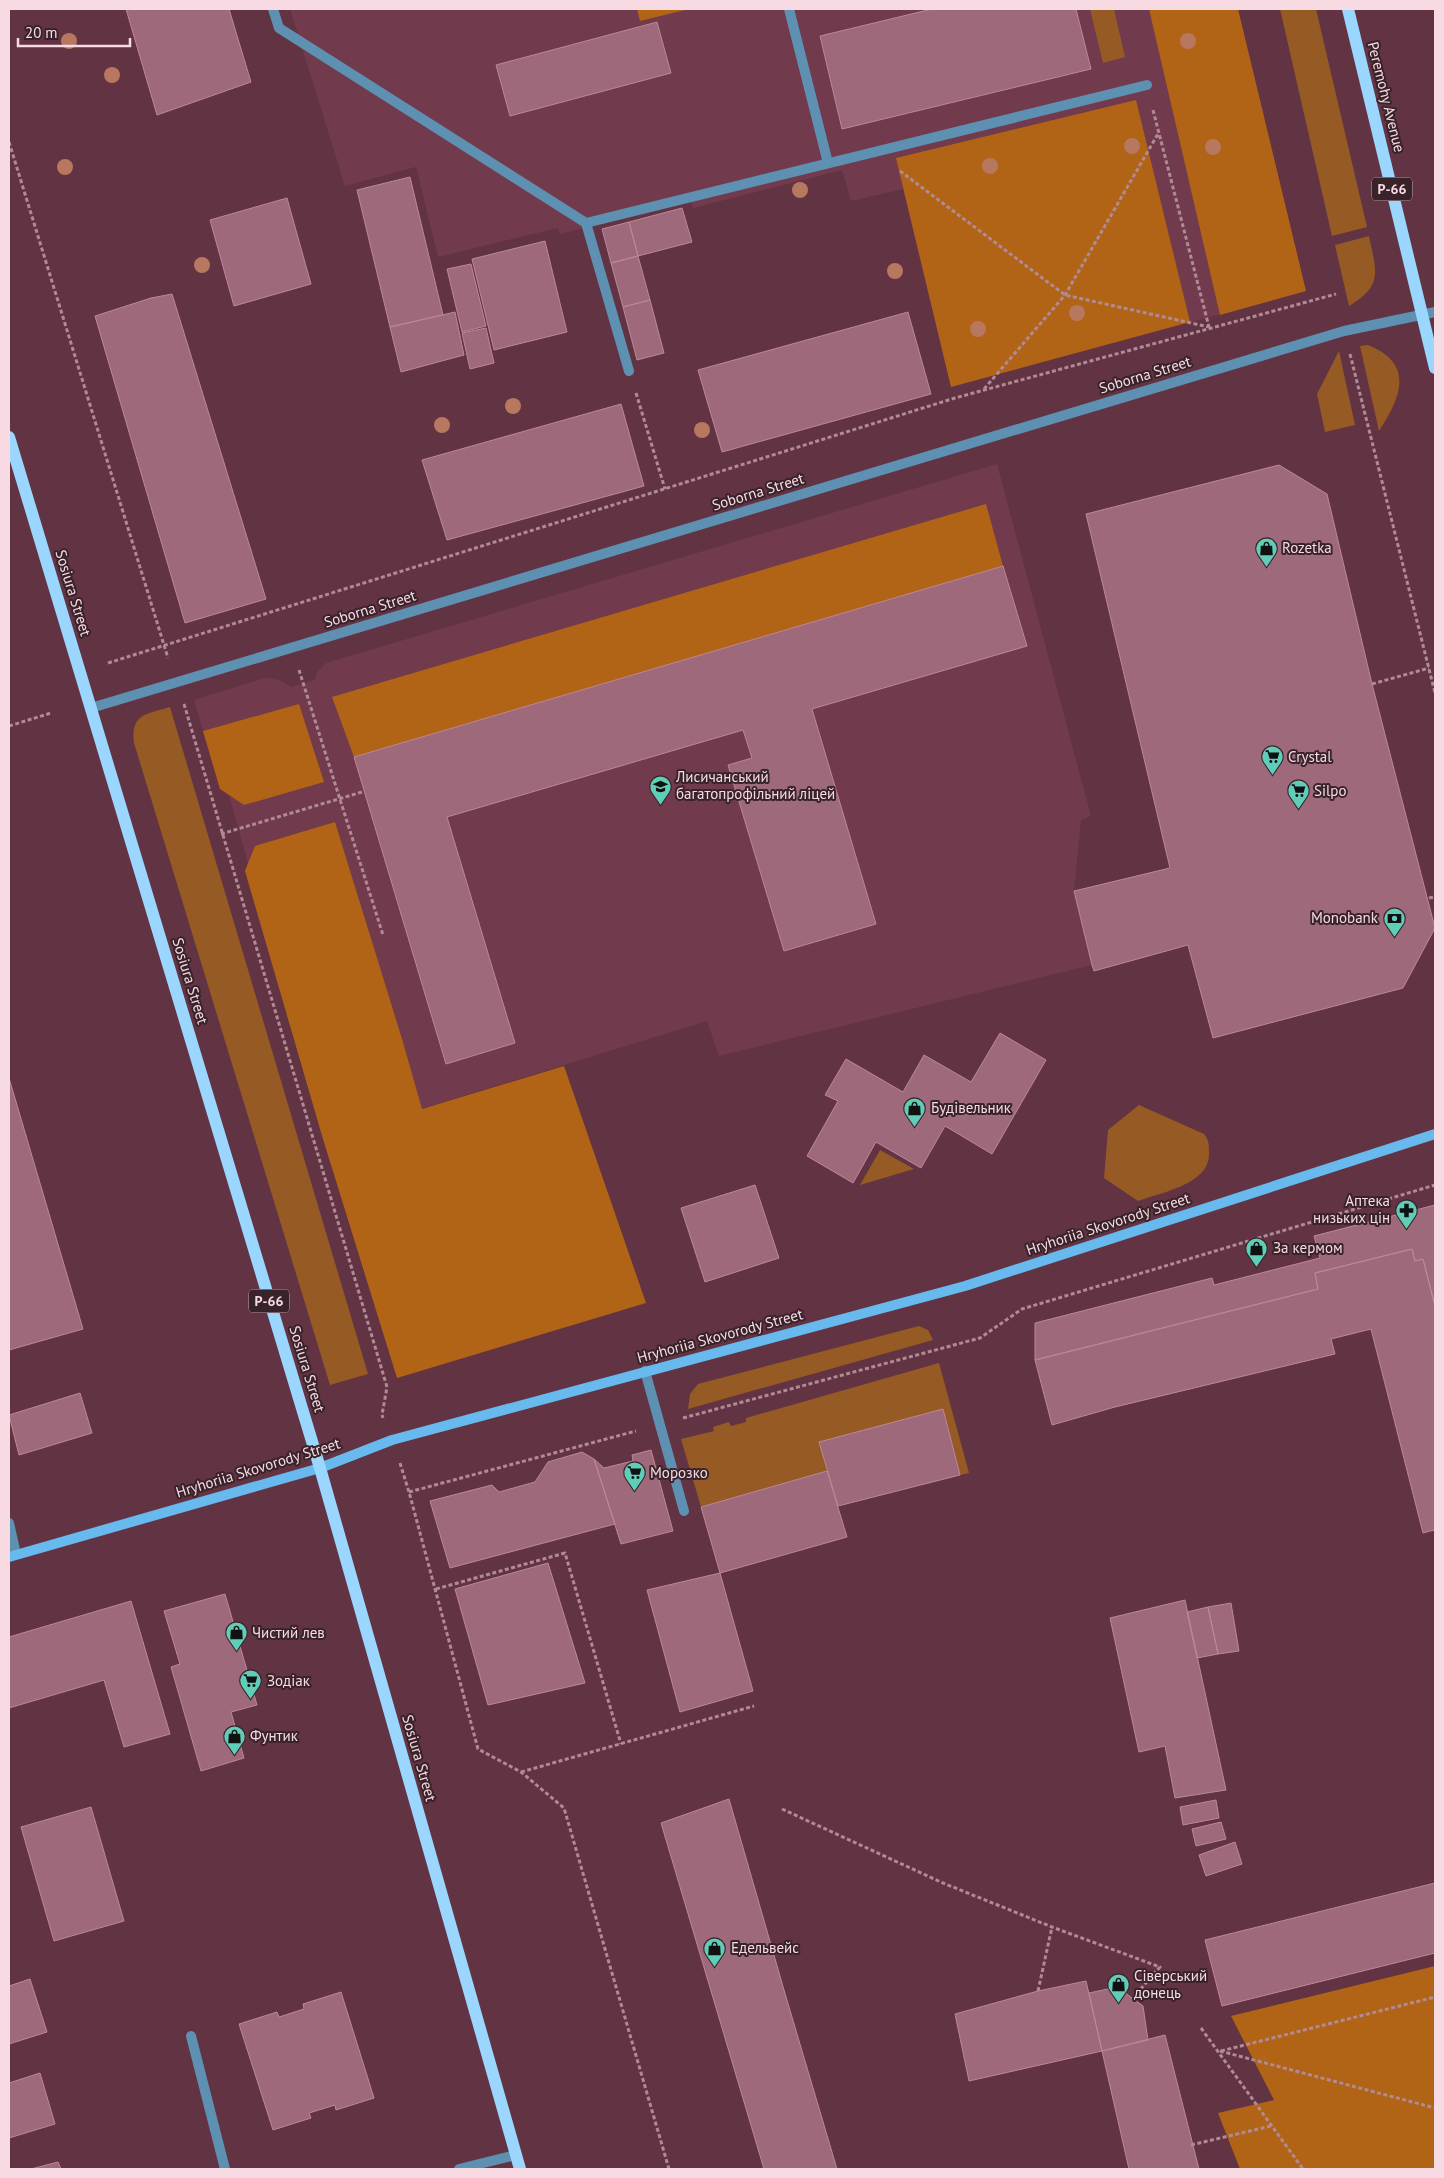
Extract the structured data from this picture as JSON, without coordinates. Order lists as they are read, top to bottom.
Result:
{
  "streets": {
    "main road": [
      "Peremohy Avenue",
      "Р-66",
      "Sosiura Street",
      "Hryhoriia Skovorody Street"
    ],
    "street": ["Soborna Street"]
  },
  "crossings": [
    ["Peremohy Avenue", "Soborna Street"],
    ["Soborna Street", "Sosiura Street"],
    ["Sosiura Street", "Hryhoriia Skovorody Street"]
  ],
  "places": {
    "shop": [
      "Rozetka",
      "Будівельник",
      "За кермом",
      "Чистий лев",
      "Фунтик",
      "Едельвейс",
      "Сіверський донець"
    ],
    "supermarket": [
      "Crystal",
      "Silpo",
      "Морозко",
      "Зодіак"
    ],
    "school or university": ["Лисичанський багатопрофільний ліцей"],
    "bank": ["Monobank"],
    "pharmacy": ["Аптека низьких цін"]
  },
  "scale_bar": "20 m"
}
